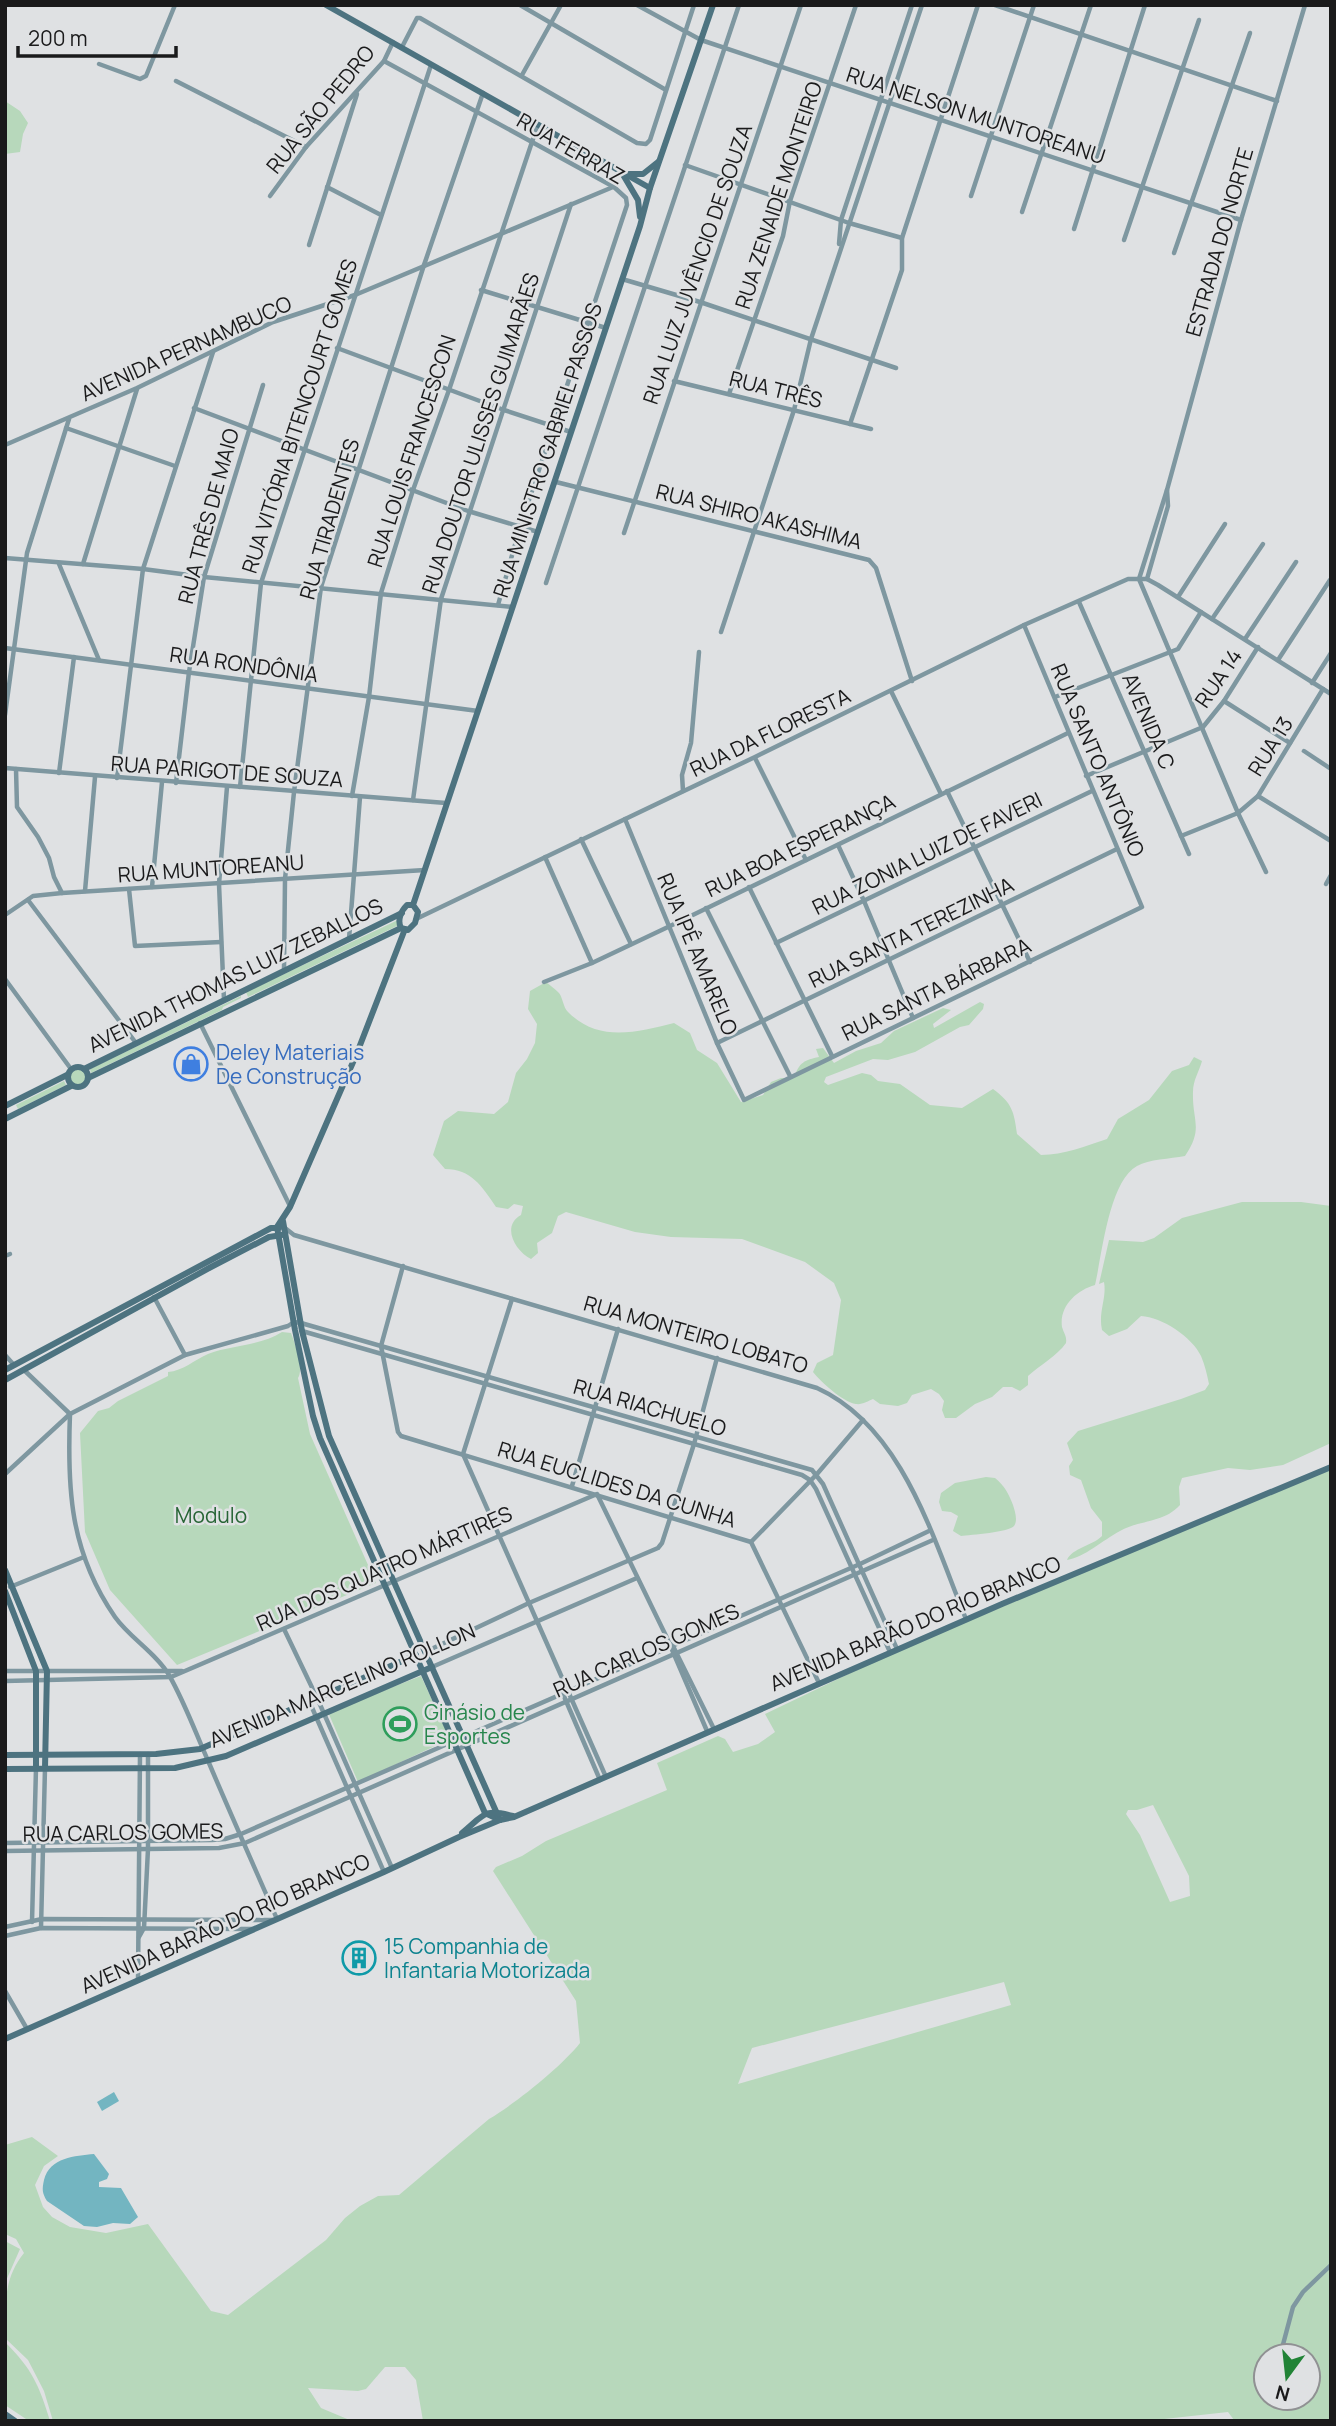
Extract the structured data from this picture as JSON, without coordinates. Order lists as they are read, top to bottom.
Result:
{
  "streets": {
    "main road": [
      "RUA MINISTRO GABRIEL PASSOS",
      "AVENIDA THOMAS LUIZ ZEBALLOS",
      "RUA MONTEIRO LOBATO",
      "AVENIDA BARÃO DO RIO BRANCO",
      "AVENIDA MARCELINO ROLLON"
    ],
    "street": [
      "RUA SÃO PEDRO",
      "RUA NELSON MUNTOREANU",
      "RUA FERRAZ",
      "RUA ZENAIDE MONTEIRO",
      "ESTRADA DO NORTE",
      "RUA LUIZ JUVÊNCIO DE SOUZA",
      "AVENIDA PERNAMBUCO",
      "RUA TRÊS",
      "RUA VITÓRIA BITENCOURT GOMES",
      "RUA DOUTOR ULISSES GUIMARÃES",
      "RUA LOUIS FRANCESCON",
      "RUA TRÊS DE MAIO",
      "RUA SHIRO AKASHIMA",
      "RUA TIRADENTES",
      "RUA RONDÔNIA",
      "RUA 14",
      "AVENIDA C",
      "RUA DA FLORESTA",
      "RUA 13",
      "RUA SANTO ANTÔNIO",
      "RUA PARIGOT DE SOUZA",
      "RUA BOA ESPERANÇA",
      "RUA ZONIA LUIZ DE FAVERI",
      "RUA MUNTOREANU",
      "RUA SANTA TEREZINHA",
      "RUA IPÊ AMARELO",
      "RUA SANTA BÁRBARA",
      "RUA RIACHUELO",
      "RUA EUCLIDES DA CUNHA",
      "RUA DOS QUATRO MÁRTIRES",
      "RUA CARLOS GOMES"
    ]
  },
  "crossings": [
    ["RUA SÃO PEDRO", "RUA FERRAZ"],
    ["RUA NELSON MUNTOREANU", "RUA ZENAIDE MONTEIRO"],
    ["RUA NELSON MUNTOREANU", "ESTRADA DO NORTE"],
    ["RUA NELSON MUNTOREANU", "RUA LUIZ JUVÊNCIO DE SOUZA"],
    ["RUA NELSON MUNTOREANU", "RUA MINISTRO GABRIEL PASSOS"],
    ["RUA FERRAZ", "AVENIDA PERNAMBUCO"],
    ["RUA FERRAZ", "RUA VITÓRIA BITENCOURT GOMES"],
    ["RUA FERRAZ", "RUA LOUIS FRANCESCON"],
    ["RUA FERRAZ", "RUA TIRADENTES"],
    ["RUA ZENAIDE MONTEIRO", "RUA TRÊS"],
    ["ESTRADA DO NORTE", "RUA DA FLORESTA"],
    ["RUA LUIZ JUVÊNCIO DE SOUZA", "RUA TRÊS"],
    ["RUA LUIZ JUVÊNCIO DE SOUZA", "RUA SHIRO AKASHIMA"],
    ["AVENIDA PERNAMBUCO", "RUA VITÓRIA BITENCOURT GOMES"],
    ["AVENIDA PERNAMBUCO", "RUA DOUTOR ULISSES GUIMARÃES"],
    ["AVENIDA PERNAMBUCO", "RUA LOUIS FRANCESCON"],
    ["AVENIDA PERNAMBUCO", "RUA TIRADENTES"],
    ["RUA VITÓRIA BITENCOURT GOMES", "RUA RONDÔNIA"],
    ["RUA VITÓRIA BITENCOURT GOMES", "RUA PARIGOT DE SOUZA"],
    ["RUA DOUTOR ULISSES GUIMARÃES", "RUA RONDÔNIA"],
    ["RUA DOUTOR ULISSES GUIMARÃES", "RUA PARIGOT DE SOUZA"],
    ["RUA MINISTRO GABRIEL PASSOS", "RUA SHIRO AKASHIMA"],
    ["RUA MINISTRO GABRIEL PASSOS", "RUA RONDÔNIA"],
    ["RUA MINISTRO GABRIEL PASSOS", "RUA DA FLORESTA"],
    ["RUA MINISTRO GABRIEL PASSOS", "RUA PARIGOT DE SOUZA"],
    ["RUA MINISTRO GABRIEL PASSOS", "RUA MUNTOREANU"],
    ["RUA MINISTRO GABRIEL PASSOS", "AVENIDA THOMAS LUIZ ZEBALLOS"],
    ["RUA LOUIS FRANCESCON", "RUA RONDÔNIA"],
    ["RUA LOUIS FRANCESCON", "RUA PARIGOT DE SOUZA"],
    ["RUA TRÊS DE MAIO", "RUA RONDÔNIA"],
    ["RUA TRÊS DE MAIO", "RUA PARIGOT DE SOUZA"],
    ["RUA SHIRO AKASHIMA", "RUA DA FLORESTA"],
    ["RUA TIRADENTES", "RUA RONDÔNIA"],
    ["RUA TIRADENTES", "RUA PARIGOT DE SOUZA"],
    ["RUA TIRADENTES", "RUA MUNTOREANU"],
    ["RUA TIRADENTES", "AVENIDA THOMAS LUIZ ZEBALLOS"],
    ["AVENIDA C", "RUA DA FLORESTA"],
    ["AVENIDA C", "RUA 13"],
    ["RUA DA FLORESTA", "RUA SANTO ANTÔNIO"],
    ["RUA DA FLORESTA", "RUA IPÊ AMARELO"],
    ["RUA DA FLORESTA", "AVENIDA THOMAS LUIZ ZEBALLOS"],
    ["RUA SANTO ANTÔNIO", "RUA BOA ESPERANÇA"],
    ["RUA SANTO ANTÔNIO", "RUA ZONIA LUIZ DE FAVERI"],
    ["RUA SANTO ANTÔNIO", "RUA SANTA TEREZINHA"],
    ["RUA SANTO ANTÔNIO", "RUA SANTA BÁRBARA"],
    ["RUA BOA ESPERANÇA", "RUA IPÊ AMARELO"],
    ["RUA SANTA TEREZINHA", "RUA IPÊ AMARELO"],
    ["RUA IPÊ AMARELO", "RUA SANTA BÁRBARA"],
    ["RUA MONTEIRO LOBATO", "AVENIDA BARÃO DO RIO BRANCO"],
    ["RUA MONTEIRO LOBATO", "RUA CARLOS GOMES"],
    ["RUA MONTEIRO LOBATO", "AVENIDA MARCELINO ROLLON"],
    ["RUA RIACHUELO", "RUA EUCLIDES DA CUNHA"],
    ["RUA RIACHUELO", "AVENIDA MARCELINO ROLLON"],
    ["RUA EUCLIDES DA CUNHA", "RUA DOS QUATRO MÁRTIRES"],
    ["RUA EUCLIDES DA CUNHA", "AVENIDA BARÃO DO RIO BRANCO"],
    ["RUA EUCLIDES DA CUNHA", "RUA CARLOS GOMES"],
    ["RUA EUCLIDES DA CUNHA", "AVENIDA MARCELINO ROLLON"]
  ],
  "parks": ["Modulo"],
  "places": {
    "shop": ["Deley Materiais De Construção"],
    "sports": ["Ginásio de Esportes"],
    "building": ["15 Companhia de Infantaria Motorizada"]
  },
  "scale_bar": "200 m",
  "north": "bottom"
}
